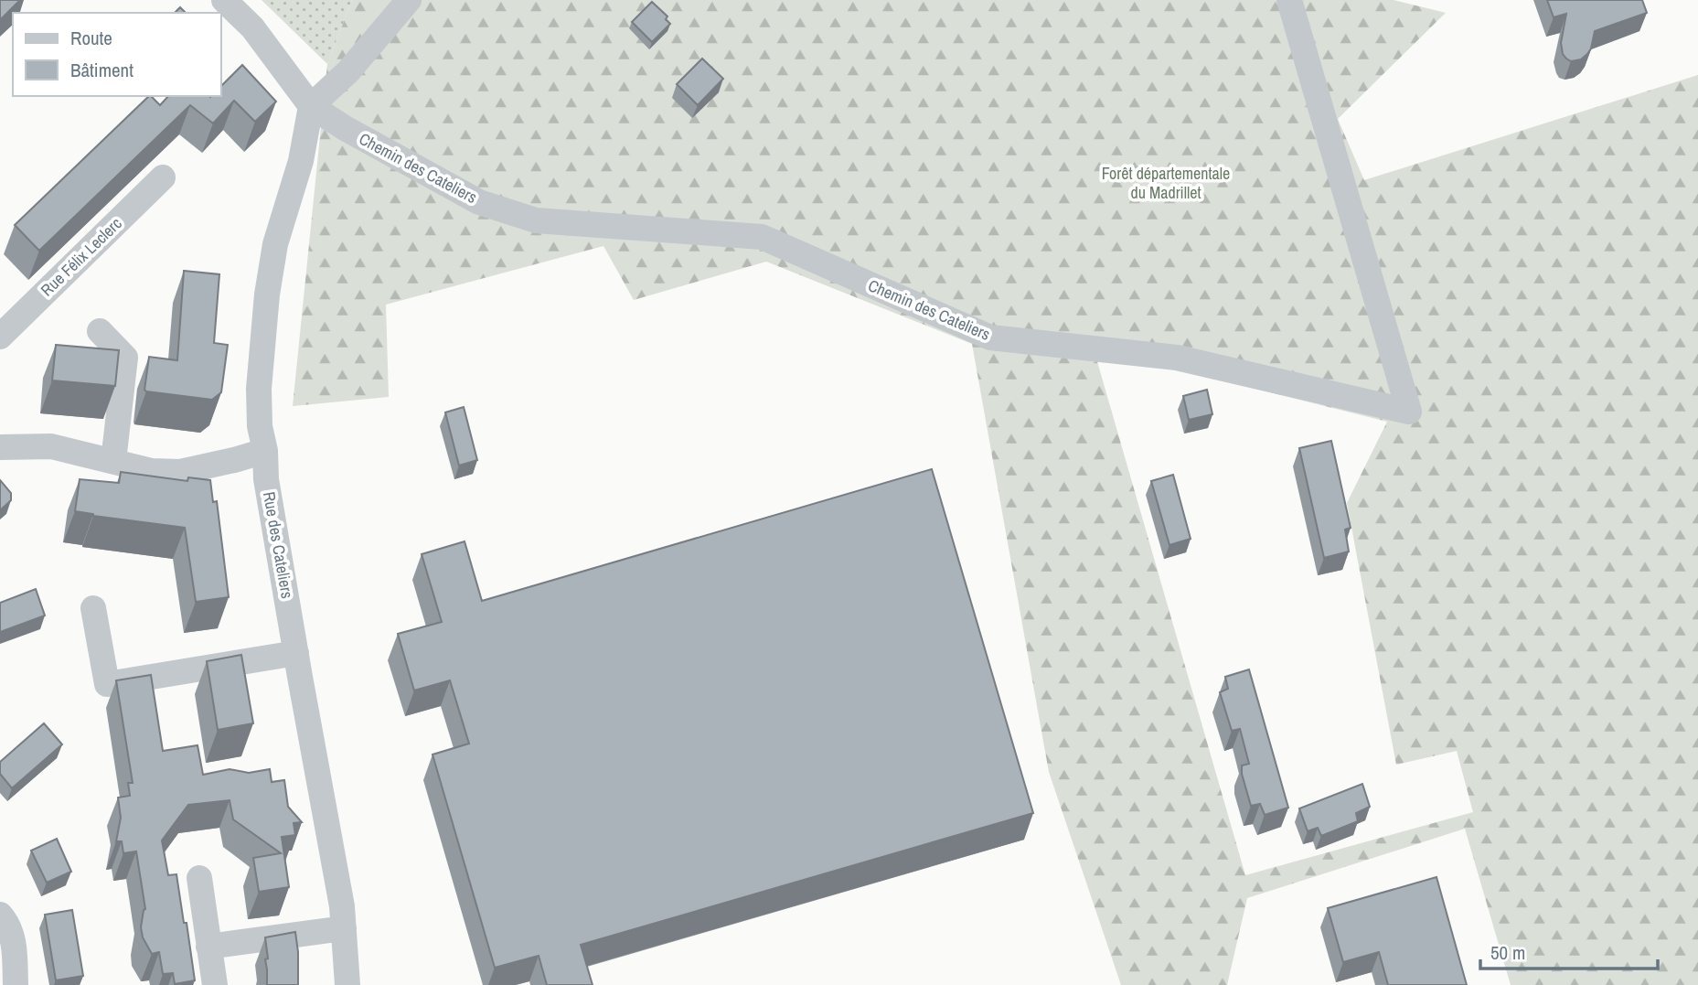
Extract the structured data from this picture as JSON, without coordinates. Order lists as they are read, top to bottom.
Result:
{
  "streets": {
    "street": ["Chemin des Cateliers", "Rue Félix Leclerc", "Rue des Cateliers"]
  },
  "crossings": [
    ["Chemin des Cateliers", "Rue des Cateliers"]
  ],
  "parks": ["Forêt départementale du Madrillet"],
  "legend": ["Route", "Bâtiment"],
  "scale_bar": "50 m"
}
